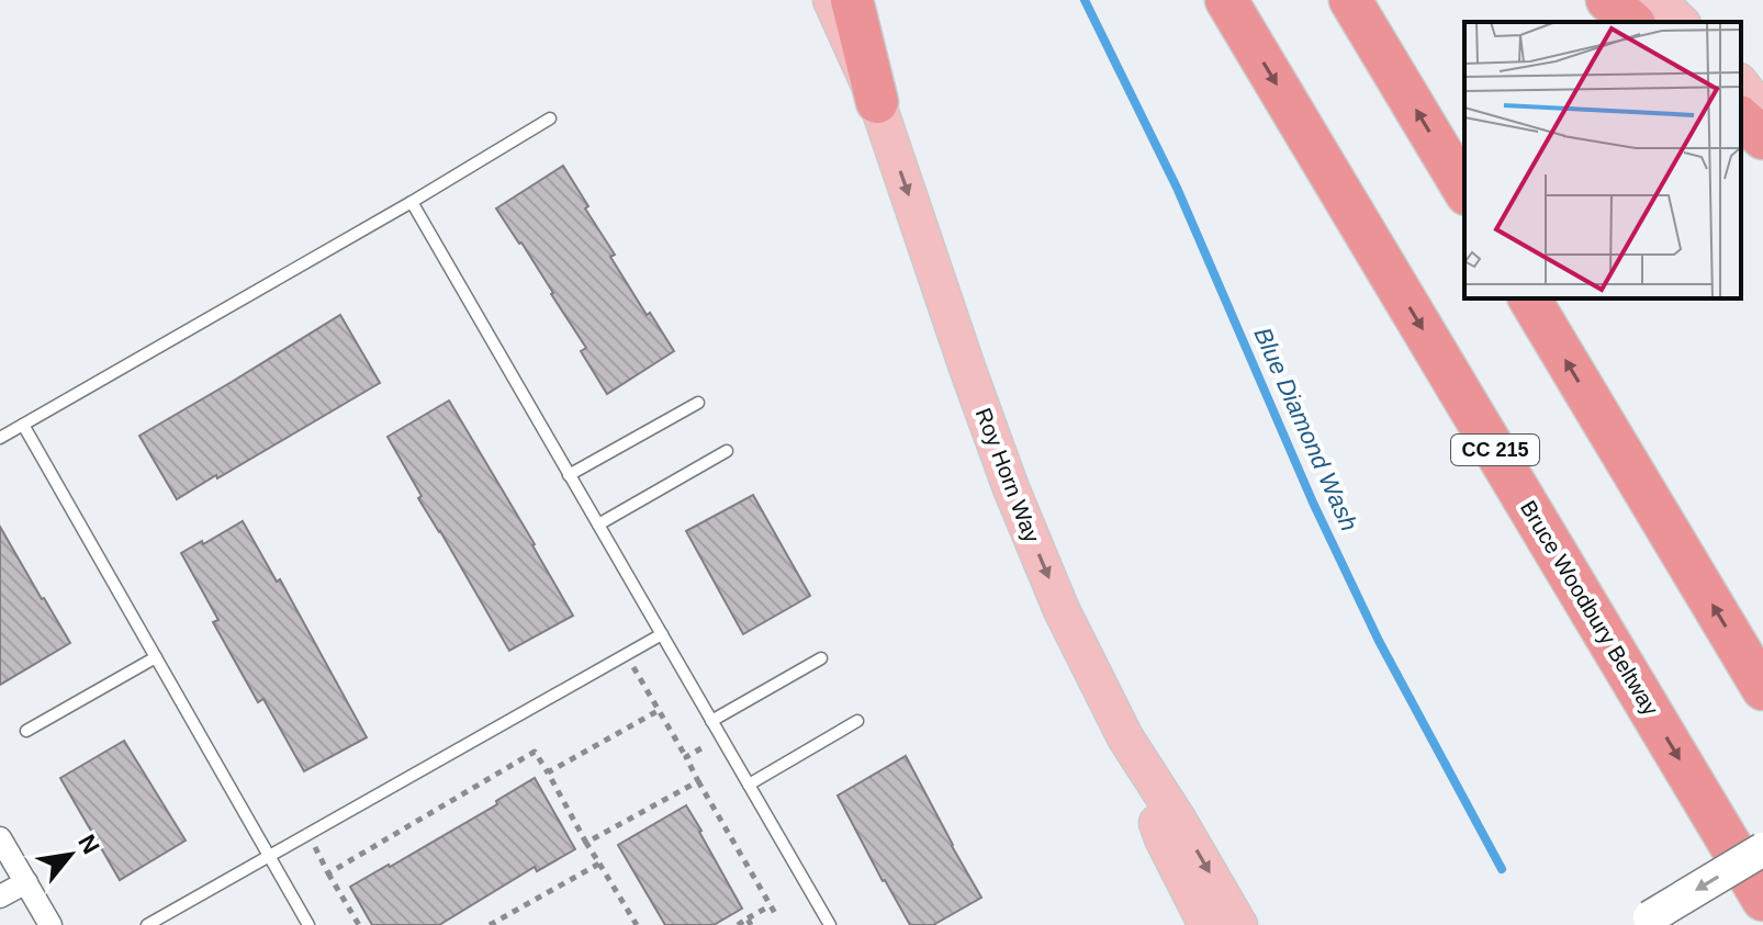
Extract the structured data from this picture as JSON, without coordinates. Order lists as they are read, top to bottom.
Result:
{
  "streets": {
    "highway": ["CC 215", "Bruce Woodbury Beltway"],
    "main road": ["Roy Horn Way"]
  },
  "one_way": ["Roy Horn Way"],
  "water": ["Blue Diamond Wash"],
  "north": "top right"
}
